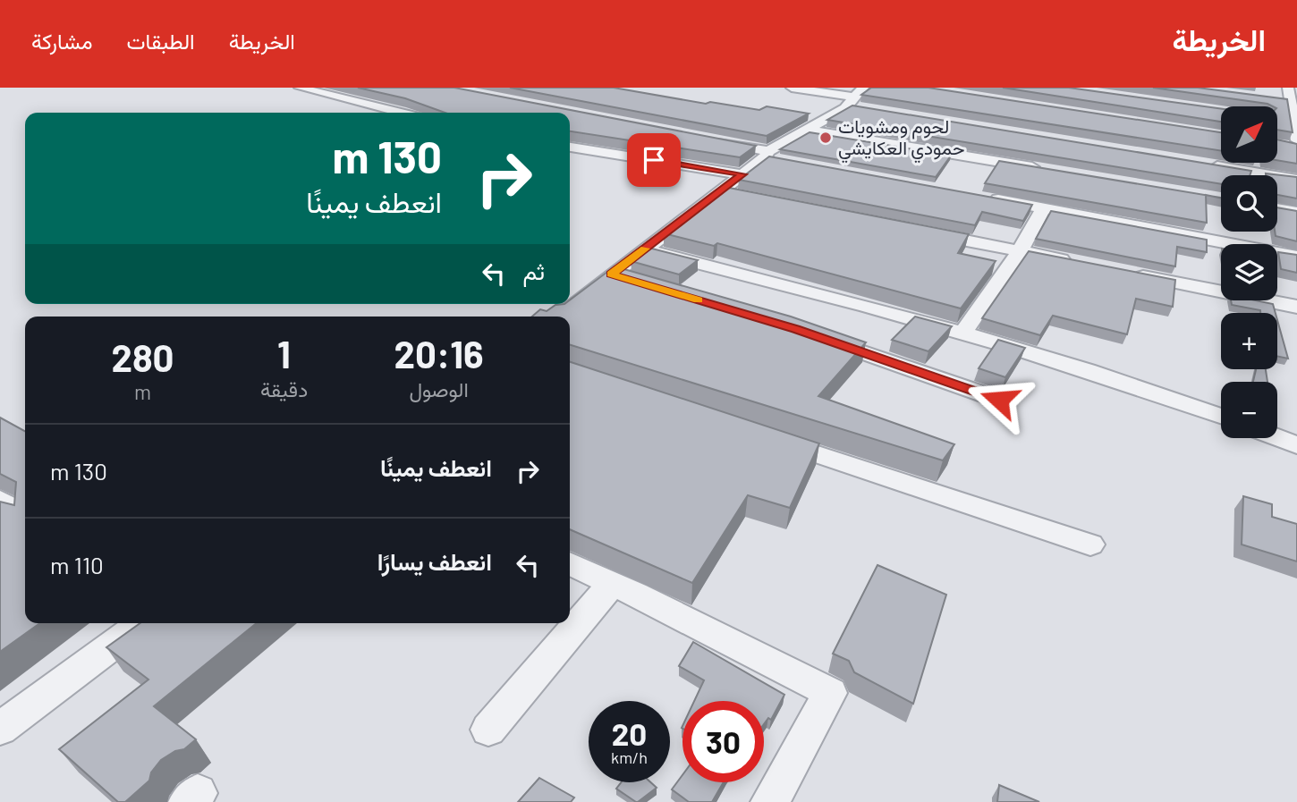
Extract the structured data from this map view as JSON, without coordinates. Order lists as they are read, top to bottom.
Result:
{
  "places": ["لحوم ومشويات حمودي العكايشي"],
  "north": "top right",
  "page": {
    "header": "الخريطة",
    "nav": ["الخريطة", "الطبقات", "مشاركة"],
    "map_buttons": ["+", "−"],
    "turn": ["130 m", "انعطف يمينًا"],
    "then": "ثم",
    "eta": [
      "20:16",
      "الوصول",
      "1",
      "دقيقة",
      "280",
      "m"
    ],
    "list": [
      {
        "name": "انعطف يمينًا",
        "value": "130 m"
      },
      {
        "name": "انعطف يسارًا",
        "value": "110 m"
      }
    ],
    "speed": "20 km/h",
    "limit": "30"
  }
}
